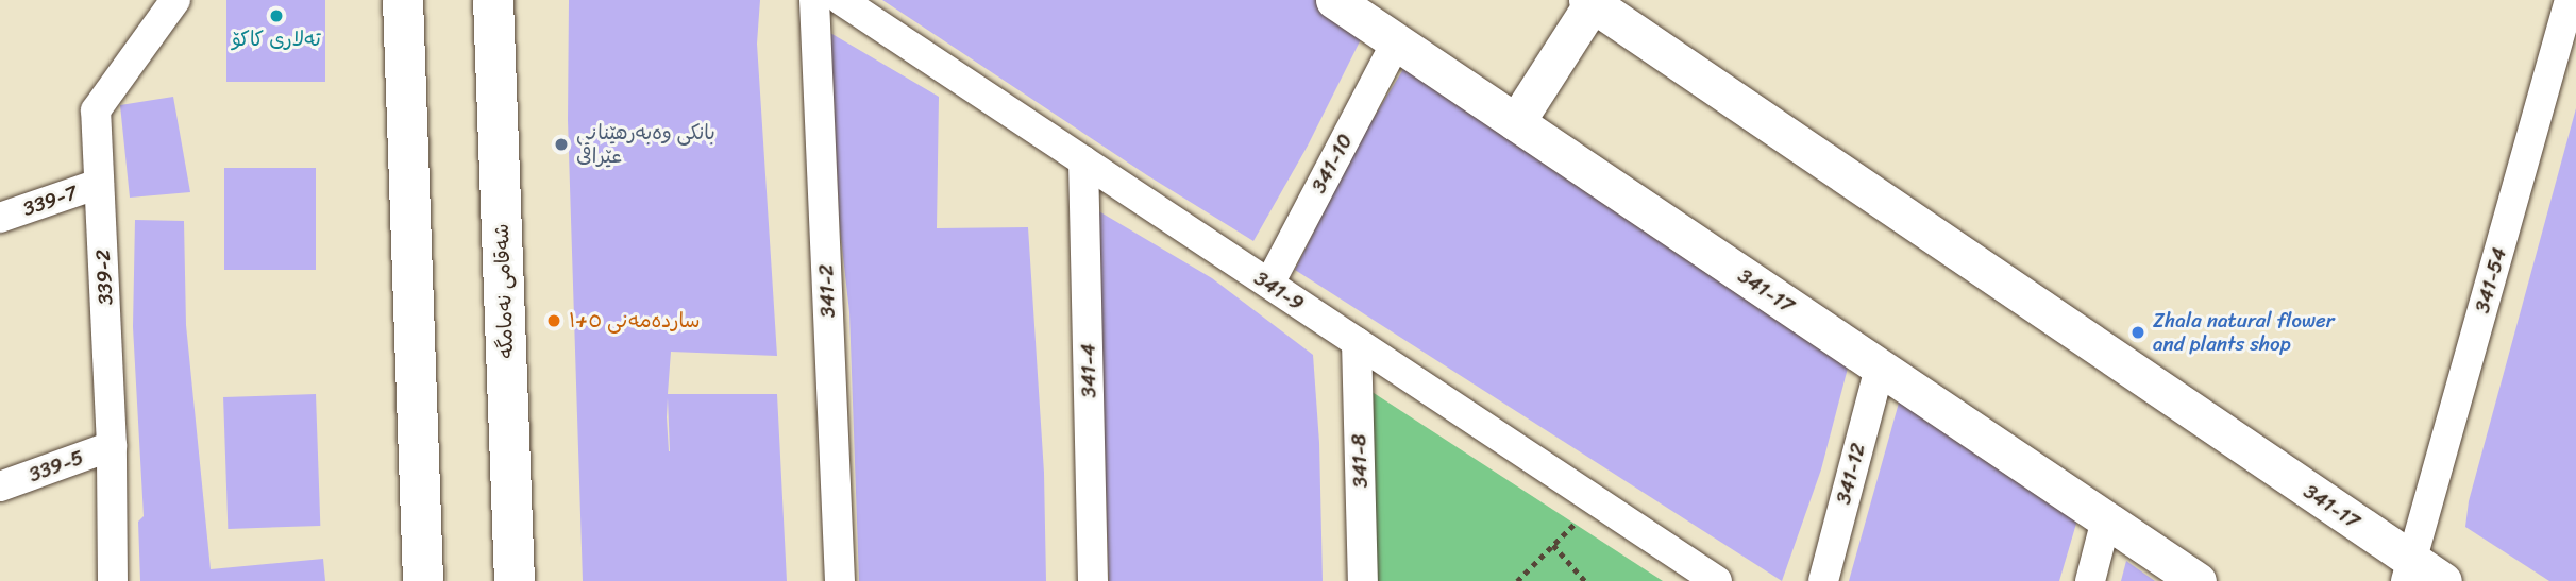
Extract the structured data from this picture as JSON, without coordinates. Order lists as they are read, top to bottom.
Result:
{
  "streets": {
    "main road": ["شەقامی نەمامگە"],
    "street": [
      "341-10",
      "339-7",
      "339-2",
      "341-54",
      "341-2",
      "341-9",
      "341-17",
      "341-4",
      "341-8",
      "339-5",
      "341-12"
    ]
  },
  "crossings": [
    ["341-10", "341-9"],
    ["341-10", "341-17"],
    ["339-7", "339-2"],
    ["339-2", "339-5"],
    ["341-54", "341-17"],
    ["341-9", "341-4"],
    ["341-9", "341-8"],
    ["341-17", "341-12"]
  ],
  "places": [
    "تەلاری کاکۆ",
    "بانکی وەبەرهێنانی عێراقی",
    "ساردەمەنی ٥+١",
    "Zhala natural flower and plants shop"
  ]
}
